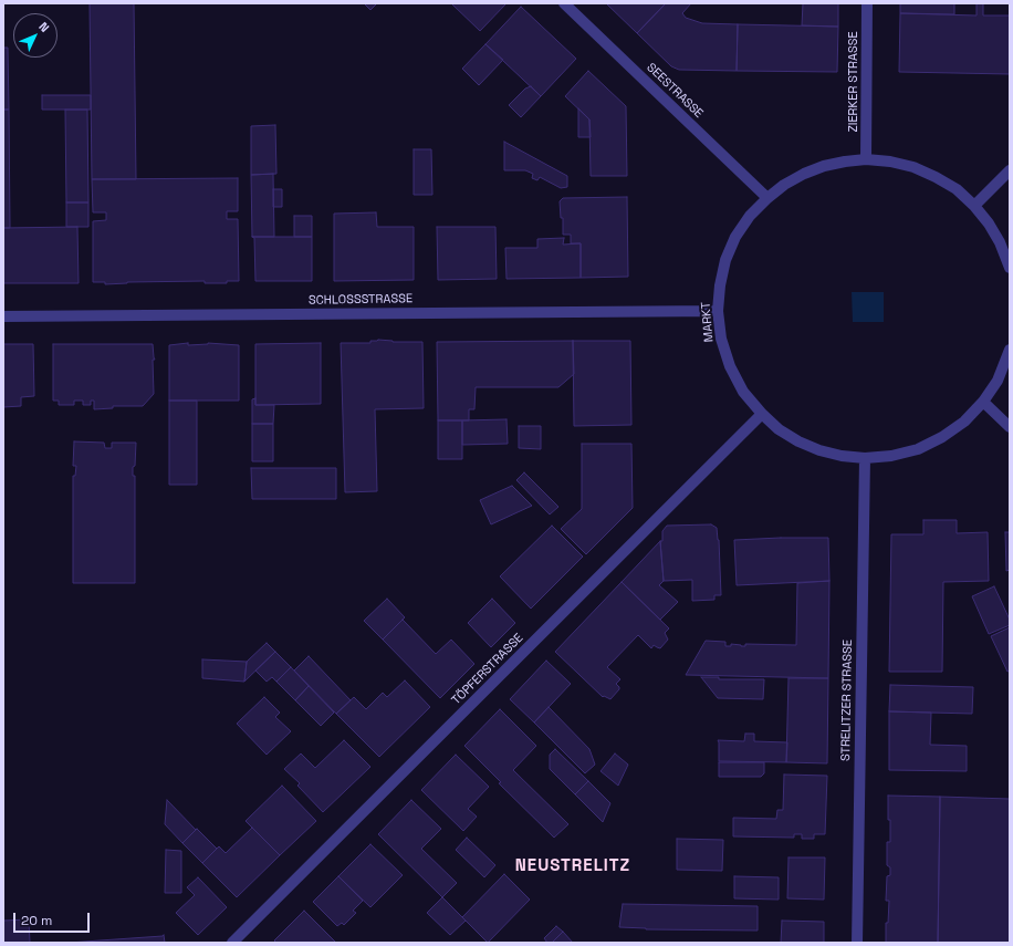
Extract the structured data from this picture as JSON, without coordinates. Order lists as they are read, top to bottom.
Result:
{
  "streets": {
    "street": [
      "ZIERKER STRASSE",
      "SEESTRASSE",
      "SCHLOSSSTRASSE",
      "MARKT",
      "TÖPFERSTRASSE",
      "STRELITZER STRASSE"
    ]
  },
  "crossings": [
    ["ZIERKER STRASSE", "MARKT"],
    ["SEESTRASSE", "MARKT"],
    ["SCHLOSSSTRASSE", "MARKT"],
    ["MARKT", "TÖPFERSTRASSE"],
    ["MARKT", "STRELITZER STRASSE"]
  ],
  "districts": ["NEUSTRELITZ"],
  "scale_bar": "20 m",
  "north": "top right"
}
